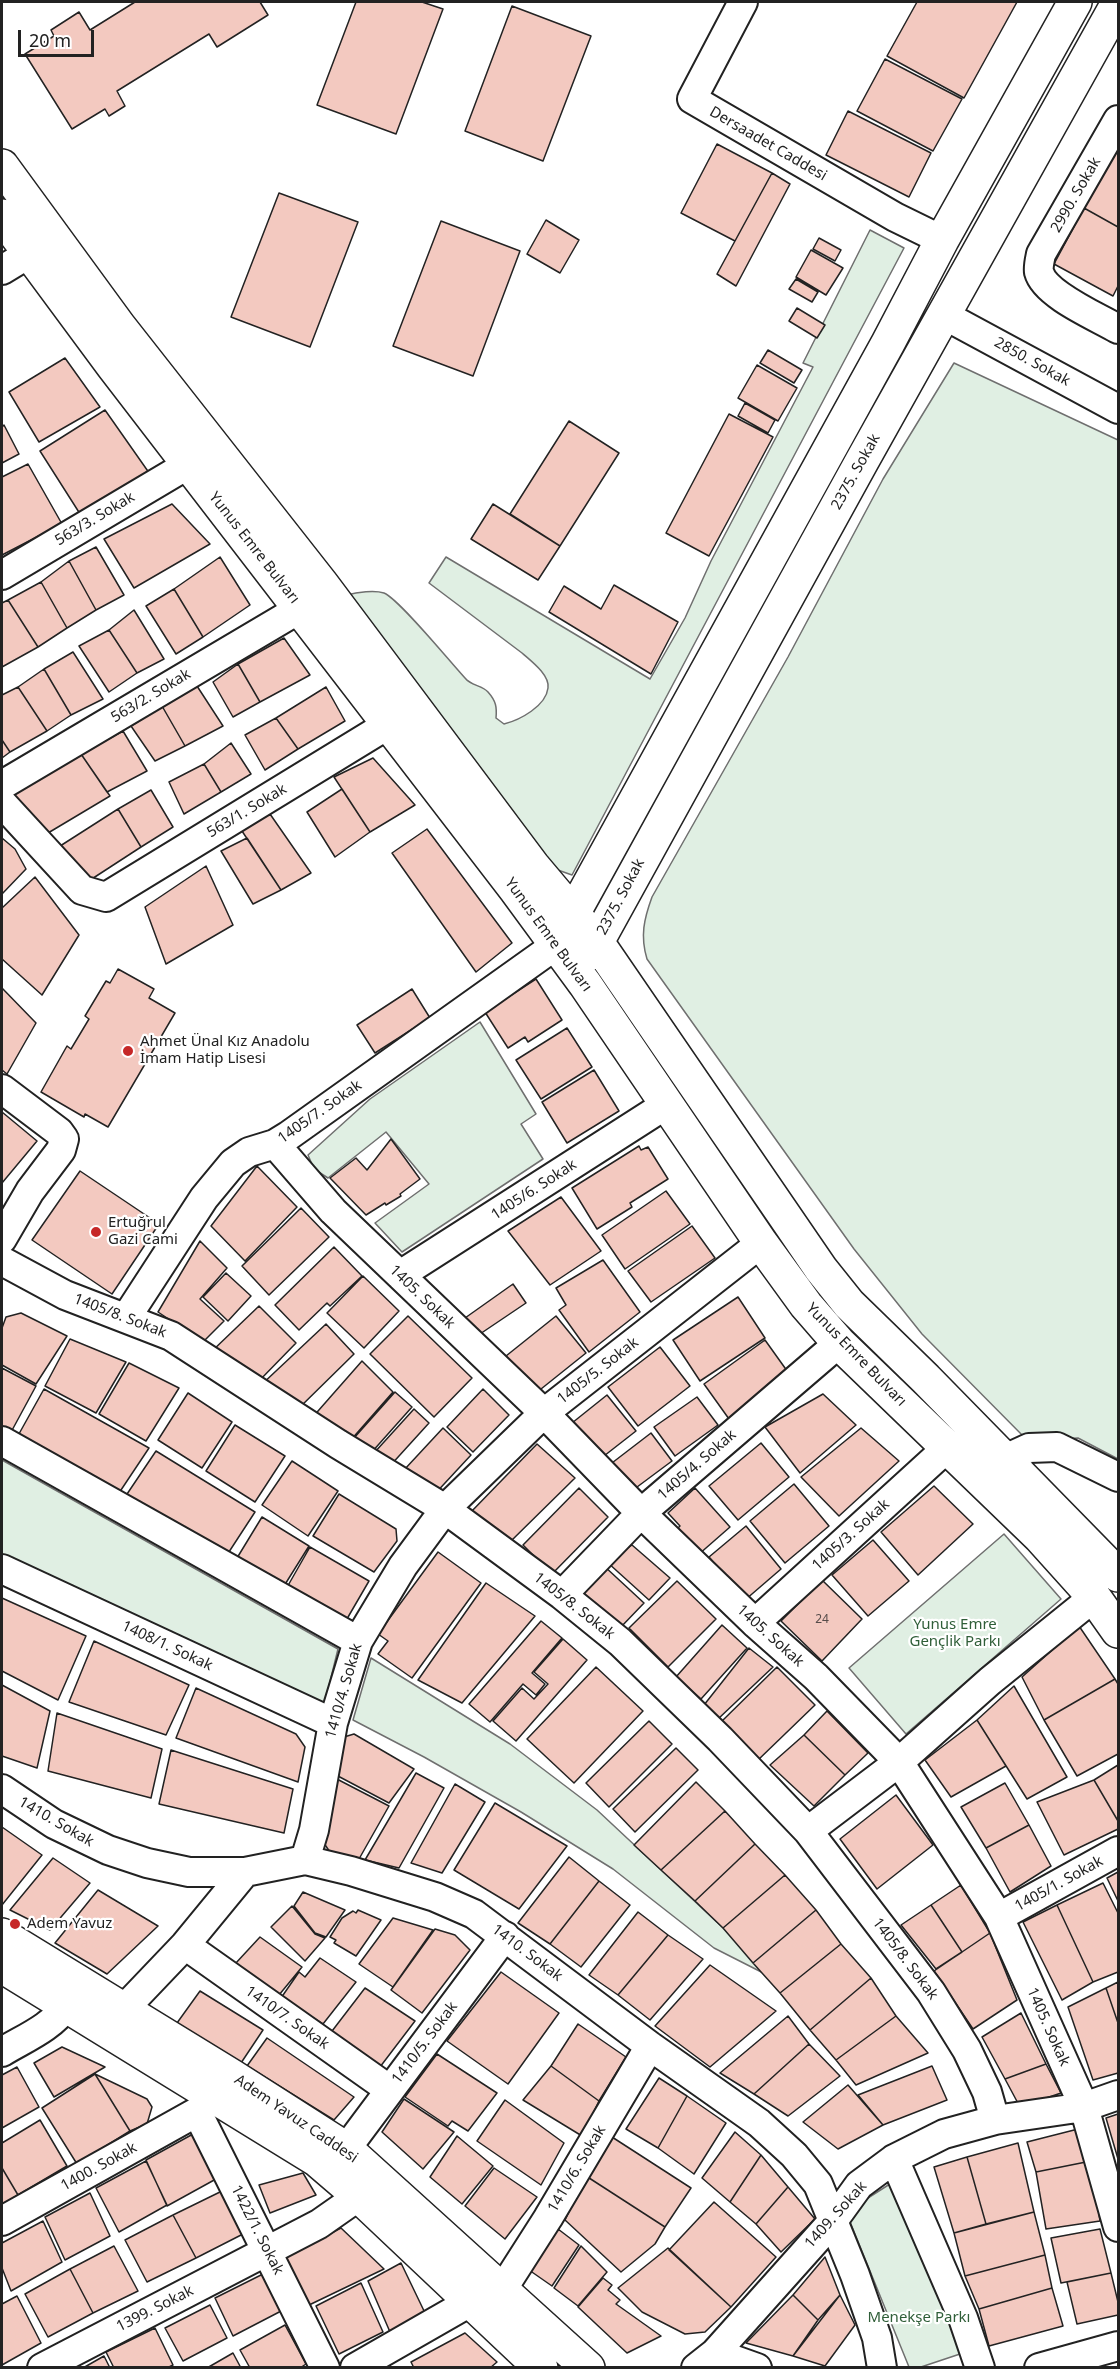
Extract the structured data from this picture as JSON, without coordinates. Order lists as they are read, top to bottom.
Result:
{
  "streets": {
    "main road": ["2375. Sokak", "Yunus Emre Bulvarı", "Adem Yavuz Caddesi"],
    "street": [
      "Dersaadet Caddesi",
      "2990. Sokak",
      "2850. Sokak",
      "563/3. Sokak",
      "563/2. Sokak",
      "563/1. Sokak",
      "1405/7. Sokak",
      "1405/6. Sokak",
      "1405. Sokak",
      "1405/8. Sokak",
      "1405/5. Sokak",
      "1405/4. Sokak",
      "1405/3. Sokak",
      "1408/1. Sokak",
      "1410/4. Sokak",
      "1410. Sokak",
      "1405/1. Sokak",
      "1410/7. Sokak",
      "1410/5. Sokak",
      "1400. Sokak",
      "1410/6. Sokak",
      "1409. Sokak",
      "1422/1. Sokak",
      "1399. Sokak"
    ]
  },
  "crossings": [
    ["2850. Sokak", "2375. Sokak"],
    ["2375. Sokak", "Yunus Emre Bulvarı"],
    ["2375. Sokak", "1405/7. Sokak"],
    ["563/3. Sokak", "Yunus Emre Bulvarı"],
    ["Yunus Emre Bulvarı", "563/2. Sokak"],
    ["Yunus Emre Bulvarı", "563/1. Sokak"],
    ["Yunus Emre Bulvarı", "1405/7. Sokak"],
    ["Yunus Emre Bulvarı", "1405/6. Sokak"],
    ["Yunus Emre Bulvarı", "1405/5. Sokak"],
    ["Yunus Emre Bulvarı", "1405/4. Sokak"],
    ["Yunus Emre Bulvarı", "1405/3. Sokak"],
    ["1405/7. Sokak", "1405. Sokak"],
    ["1405/7. Sokak", "1405/8. Sokak"],
    ["1405/6. Sokak", "1405. Sokak"],
    ["1405. Sokak", "1405/5. Sokak"],
    ["1405. Sokak", "1405/4. Sokak"],
    ["1405. Sokak", "1405/3. Sokak"],
    ["1405. Sokak", "1405/1. Sokak"],
    ["1405. Sokak", "1409. Sokak"],
    ["1405/8. Sokak", "1405/5. Sokak"],
    ["1405/8. Sokak", "1405/4. Sokak"],
    ["1405/8. Sokak", "1410/4. Sokak"],
    ["1405/8. Sokak", "1409. Sokak"],
    ["1405/5. Sokak", "1410/4. Sokak"],
    ["1408/1. Sokak", "1410/4. Sokak"],
    ["1410/4. Sokak", "1410. Sokak"],
    ["1410. Sokak", "1410/5. Sokak"],
    ["1410. Sokak", "1410/6. Sokak"],
    ["1410. Sokak", "1409. Sokak"],
    ["1410/7. Sokak", "1410/5. Sokak"],
    ["1410/5. Sokak", "Adem Yavuz Caddesi"],
    ["Adem Yavuz Caddesi", "1400. Sokak"],
    ["Adem Yavuz Caddesi", "1410/6. Sokak"],
    ["Adem Yavuz Caddesi", "1422/1. Sokak"],
    ["Adem Yavuz Caddesi", "1399. Sokak"],
    ["1400. Sokak", "1422/1. Sokak"],
    ["1422/1. Sokak", "1399. Sokak"]
  ],
  "parks": ["Yunus Emre Gençlik Parkı", "Menekşe Parkı"],
  "places": ["Ahmet Ünal Kız Anadolu İmam Hatip Lisesi", "Ertuğrul Gazi Cami", "Adem Yavuz"],
  "house_numbers": ["24"],
  "scale_bar": "20 m"
}
